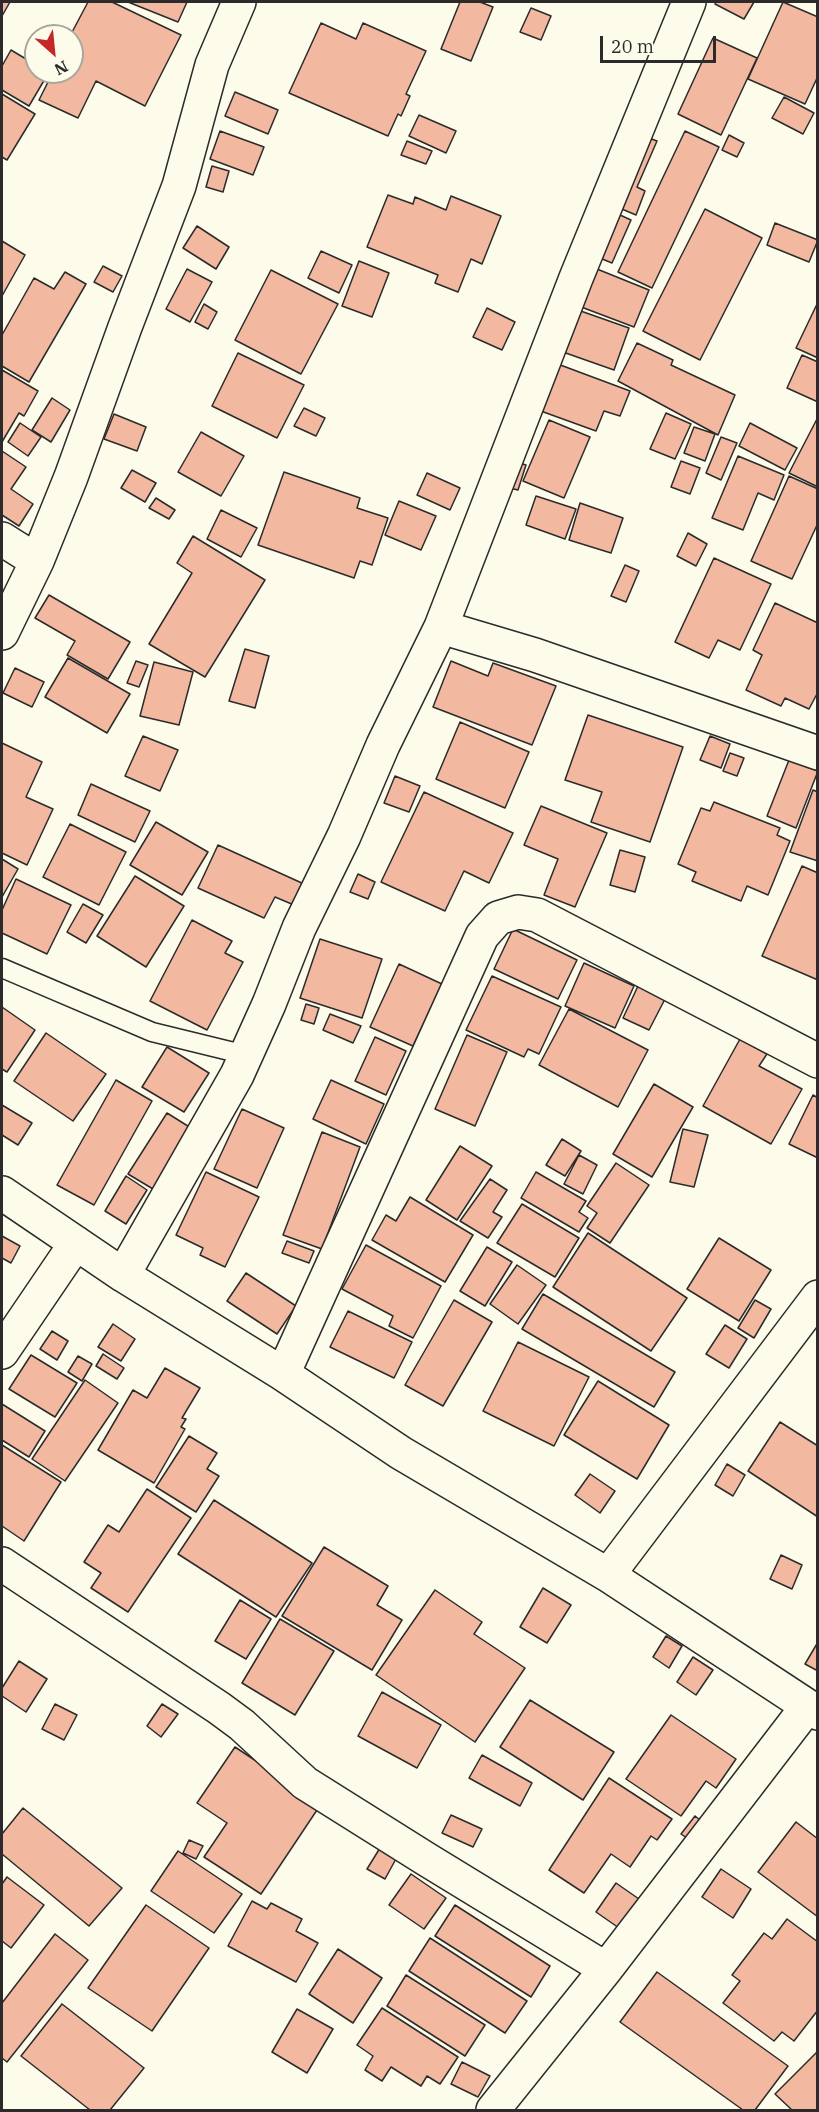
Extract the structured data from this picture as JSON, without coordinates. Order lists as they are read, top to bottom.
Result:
{
  "scale_bar": "20 m",
  "north": "bottom right"
}
